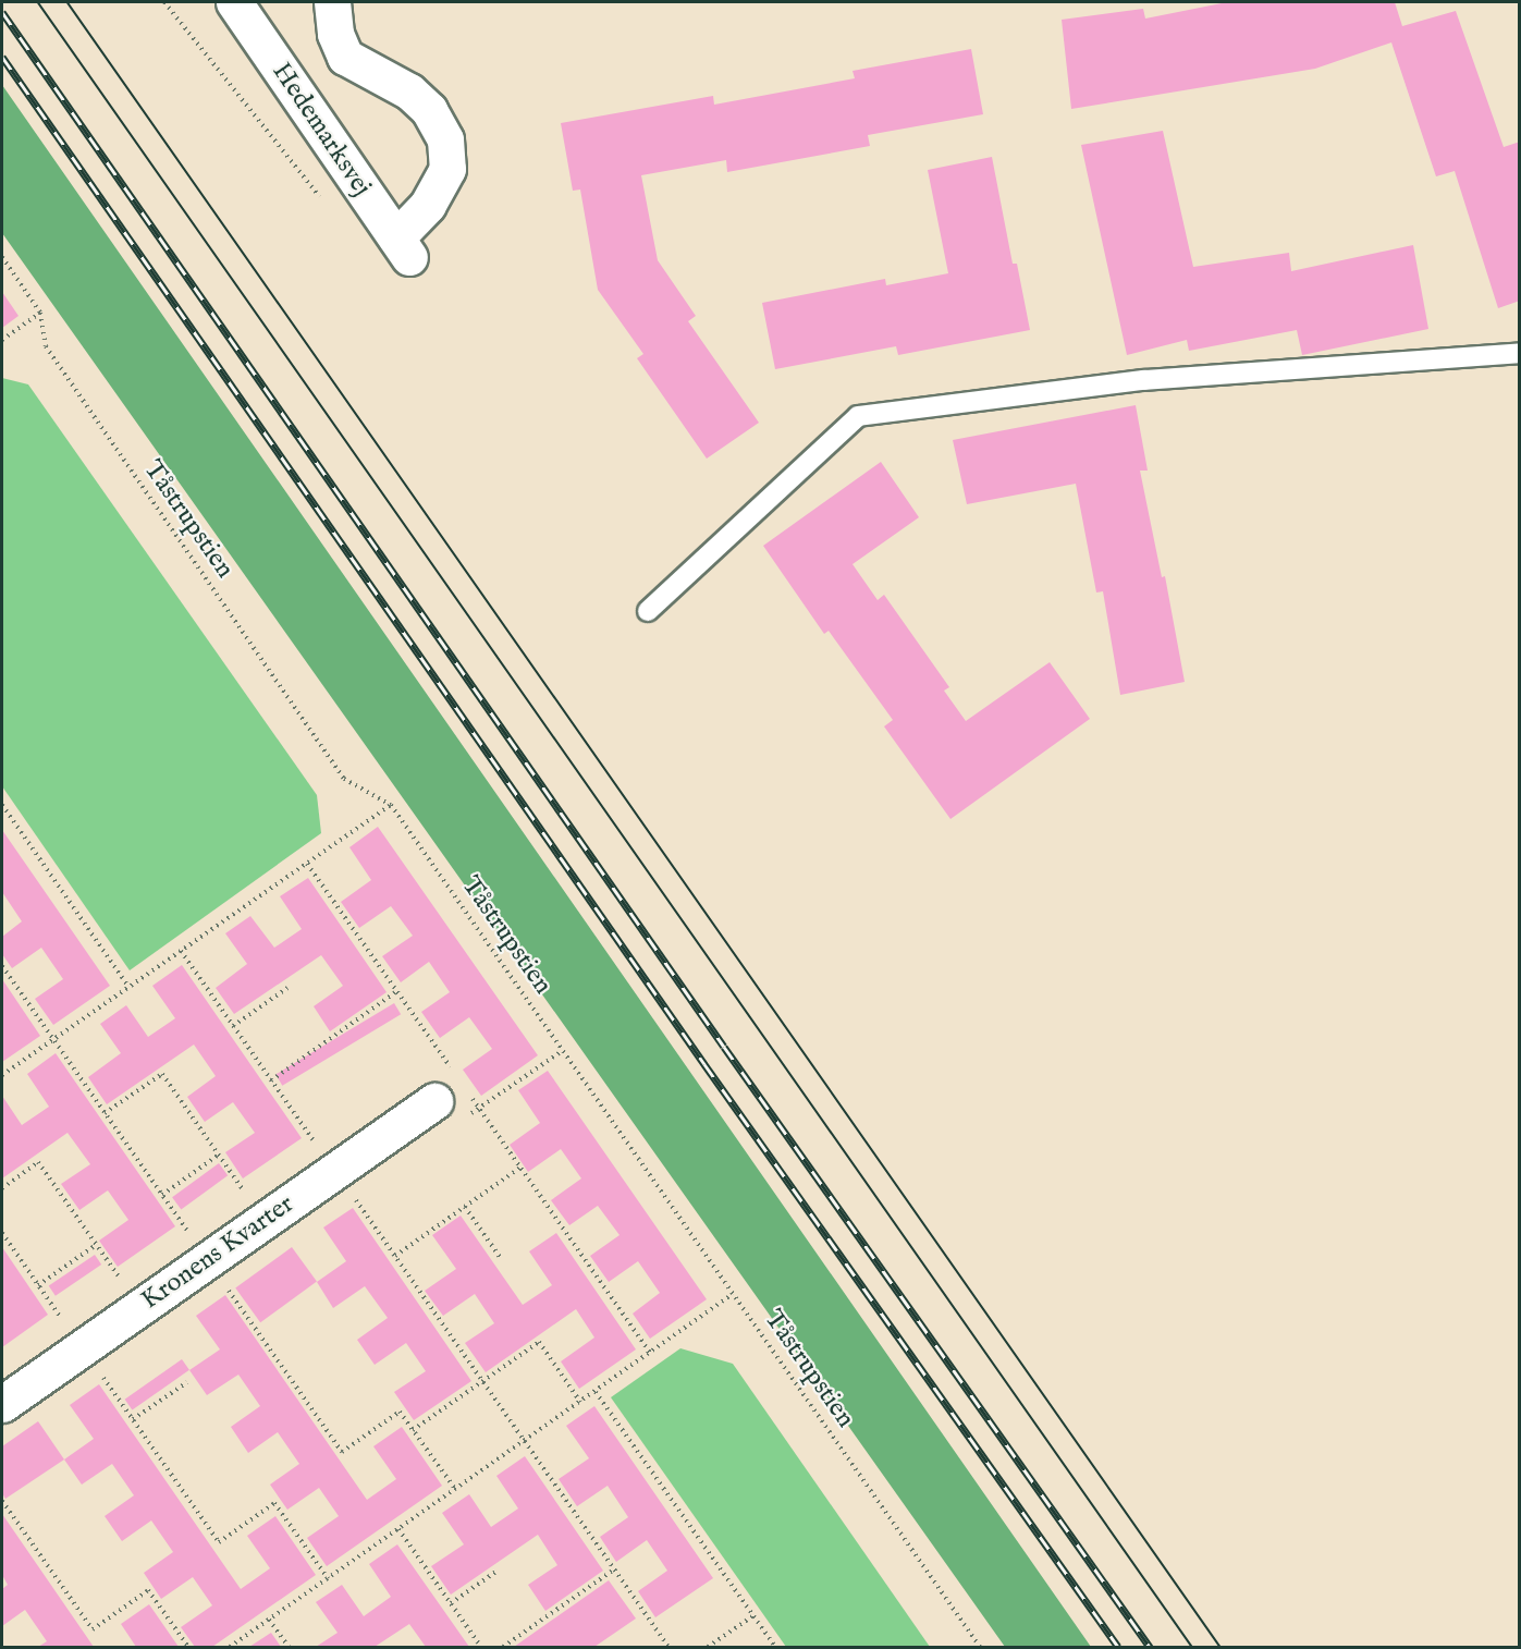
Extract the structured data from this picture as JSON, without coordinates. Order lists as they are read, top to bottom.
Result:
{
  "streets": {
    "street": ["Hedemarksvej", "Kronens Kvarter"],
    "path": ["Tåstrupstien"]
  }
}
